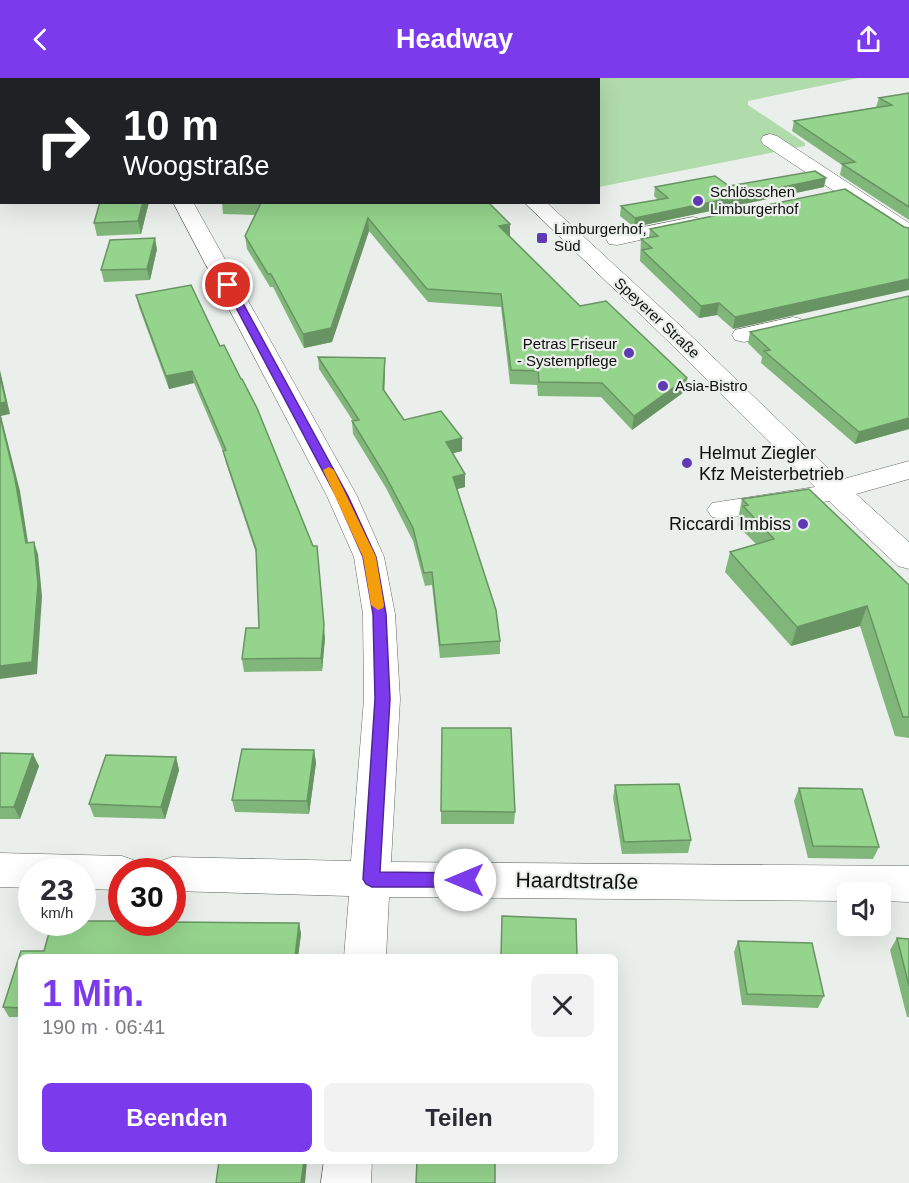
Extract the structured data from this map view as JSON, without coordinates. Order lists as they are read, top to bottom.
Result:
{
  "streets": {
    "street": ["Speyerer Straße", "Haardtstraße"]
  },
  "places": {
    "other": [
      "Schlösschen Limburgerhof",
      "Petras Friseur - Systempflege",
      "Asia-Bistro",
      "Helmut Ziegler Kfz Meisterbetrieb",
      "Riccardi Imbiss"
    ],
    "transit": ["Limburgerhof, Süd"]
  },
  "page": {
    "header": "Headway",
    "turn": ["10 m", "Woogstraße"],
    "speed": "23 km/h",
    "limit": "30",
    "heading": ["1 Min.", "190 m · 06:41"],
    "buttons": ["Beenden", "Teilen"]
  }
}
